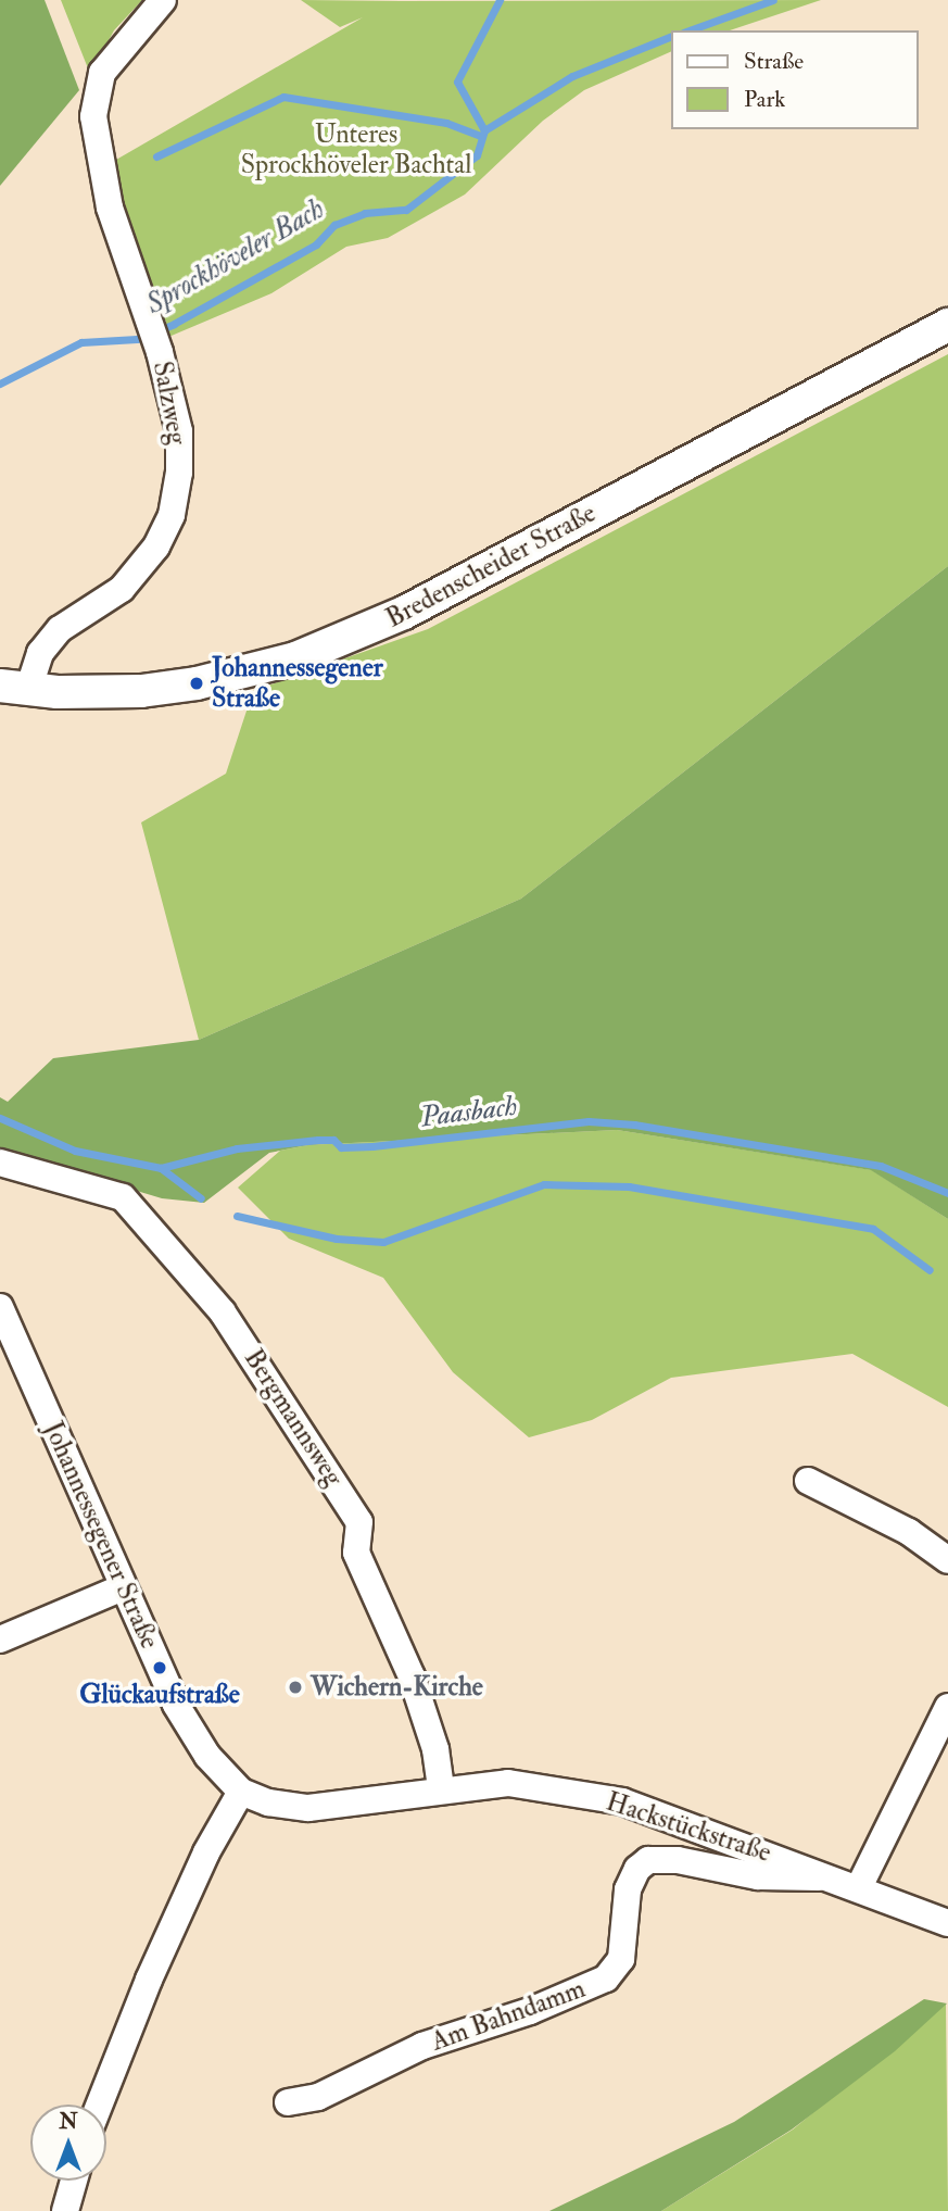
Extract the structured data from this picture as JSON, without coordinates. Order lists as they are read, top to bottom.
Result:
{
  "streets": {
    "main road": ["Bredenscheider Straße"],
    "street": [
      "Salzweg",
      "Bergmannsweg",
      "Johannessegener Straße",
      "Hackstückstraße",
      "Am Bahndamm"
    ]
  },
  "crossings": [
    ["Salzweg", "Bredenscheider Straße"],
    ["Bergmannsweg", "Hackstückstraße"],
    ["Johannessegener Straße", "Hackstückstraße"],
    ["Hackstückstraße", "Am Bahndamm"]
  ],
  "water": ["Sprockhöveler Bach", "Paasbach"],
  "parks": ["Unteres Sprockhöveler Bachtal"],
  "places": ["Johannessegener Straße", "Glückaufstraße", "Wichern-Kirche"],
  "legend": ["Straße", "Park"],
  "north": "top"
}
